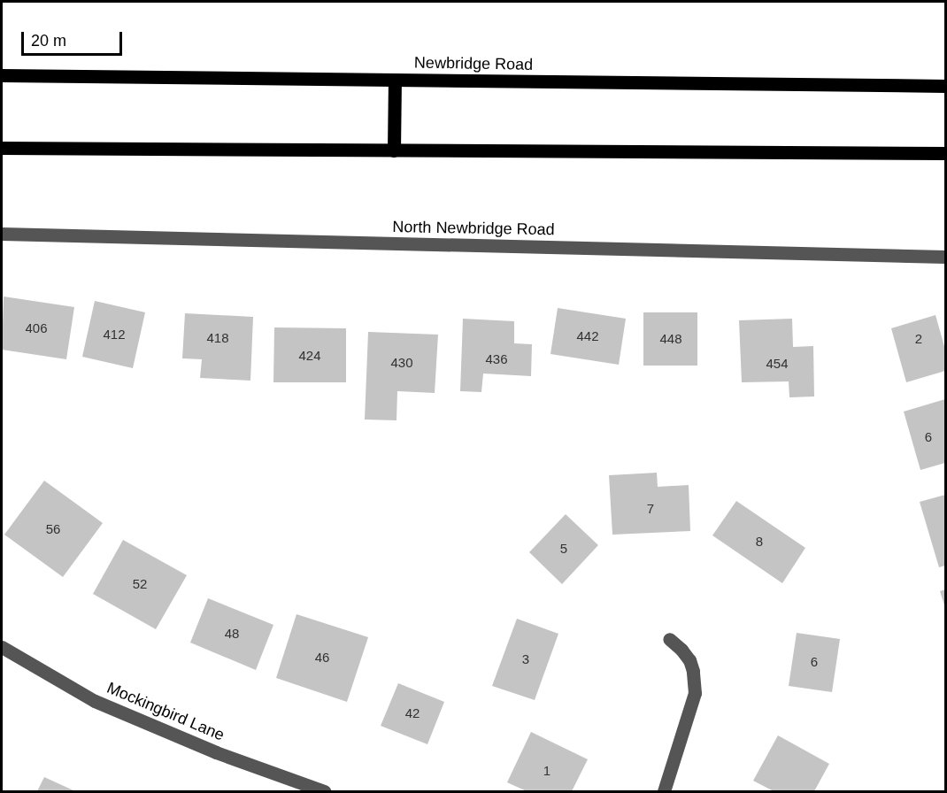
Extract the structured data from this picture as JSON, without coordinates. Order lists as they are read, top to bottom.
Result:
{
  "streets": {
    "main road": ["Newbridge Road"],
    "street": ["North Newbridge Road", "Mockingbird Lane"]
  },
  "house_numbers": [
    "406",
    "412",
    "442",
    "418",
    "448",
    "2",
    "424",
    "436",
    "430",
    "454",
    "6",
    "7",
    "56",
    "8",
    "5",
    "52",
    "48",
    "46",
    "3",
    "6",
    "42",
    "1"
  ],
  "scale_bar": "20 m"
}
